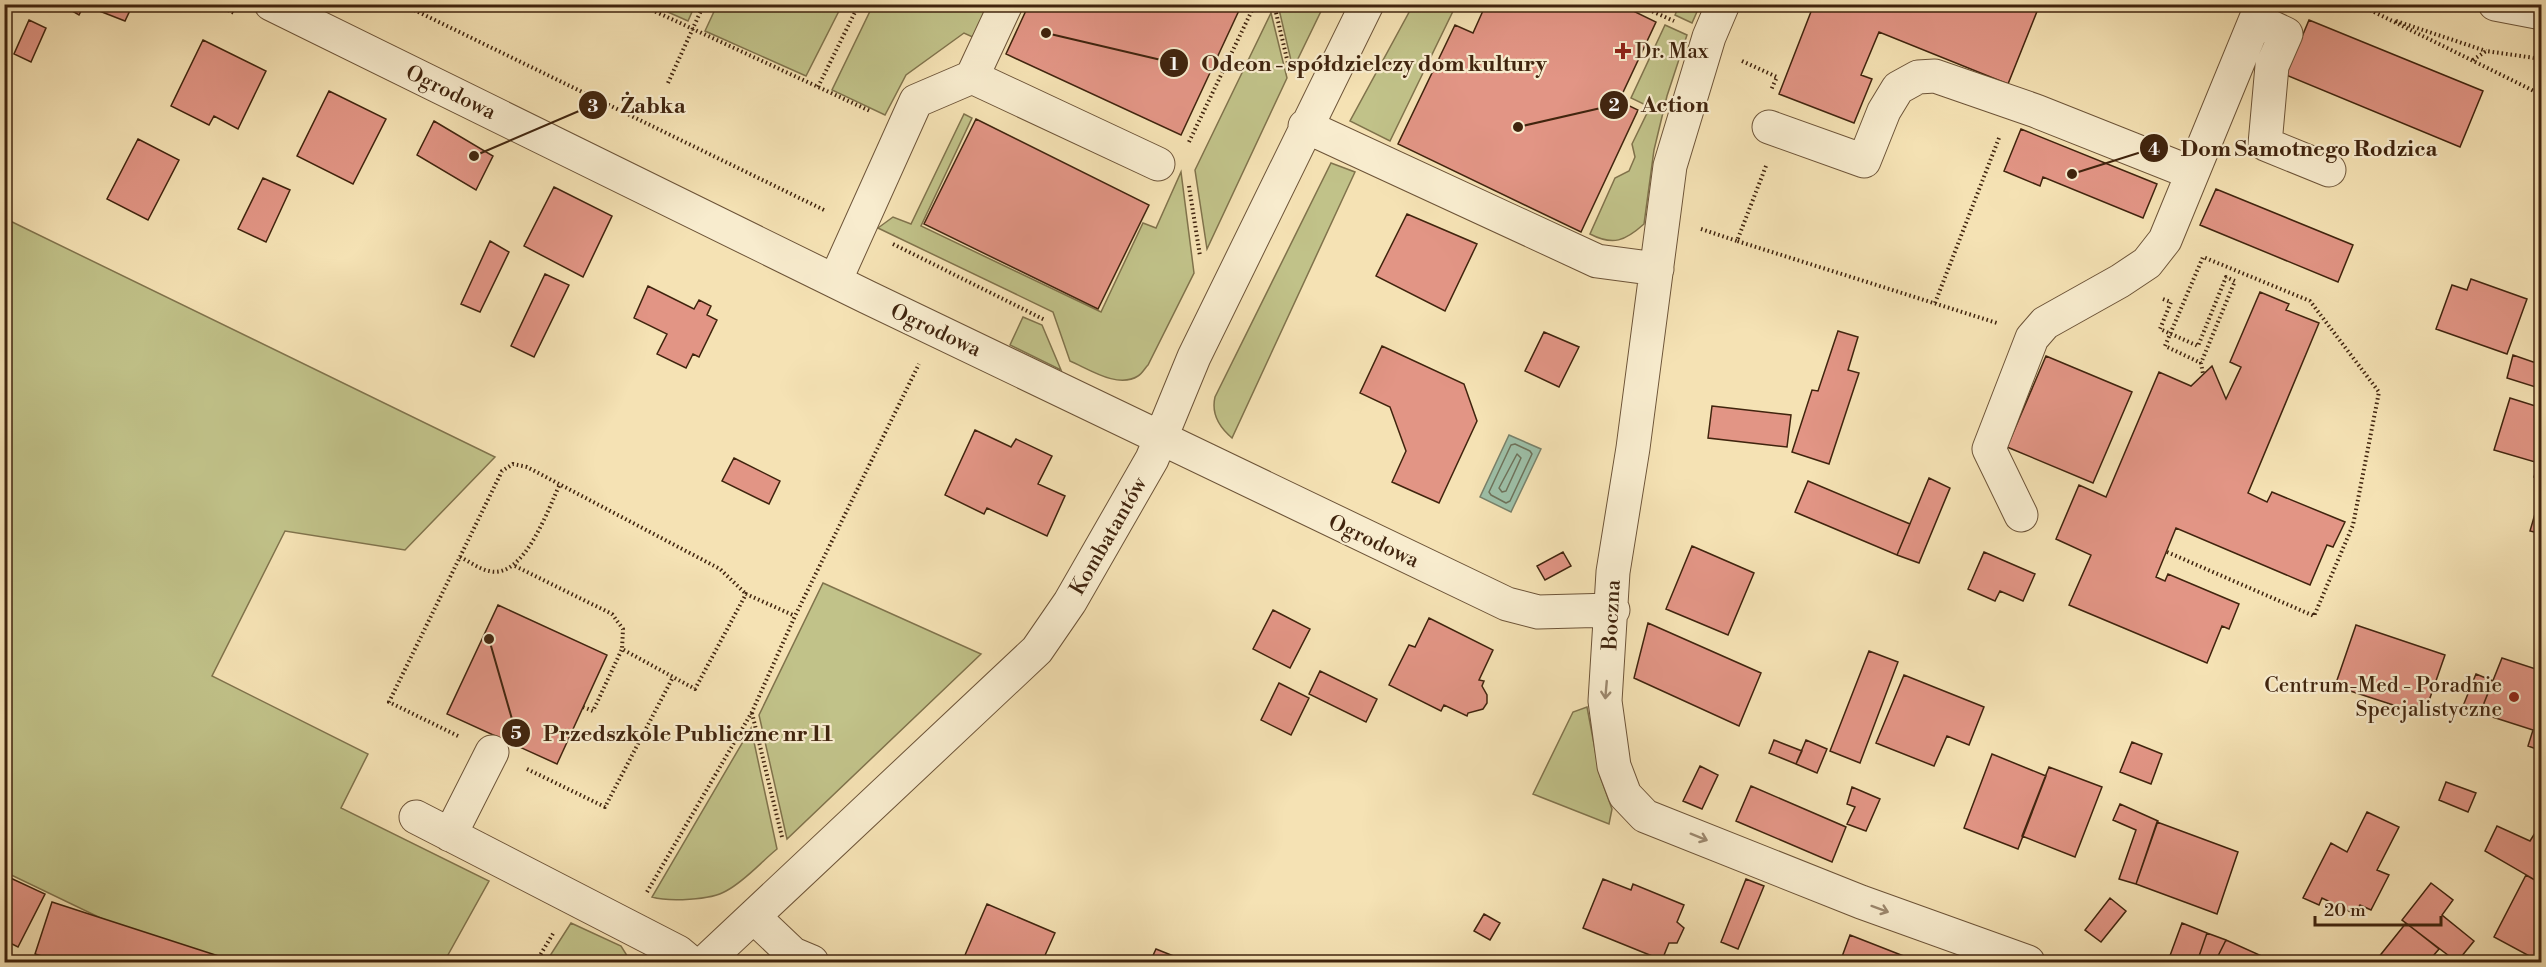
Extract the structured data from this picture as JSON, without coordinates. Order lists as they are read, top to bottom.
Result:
{
  "streets": {
    "street": ["Ogrodowa", "Kombatantów", "Boczna"]
  },
  "crossings": [
    ["Ogrodowa", "Kombatantów"],
    ["Ogrodowa", "Boczna"]
  ],
  "one_way": ["Boczna"],
  "places": {
    "other": [
      "Odeon - spółdzielczy dom kultury",
      "Action",
      "Żabka",
      "Dom Samotnego Rodzica",
      "Przedszkole Publiczne nr 11",
      "Centrum-Med - Poradnie Specjalistyczne"
    ],
    "health": ["Dr. Max"]
  },
  "scale_bar": "20 m"
}
